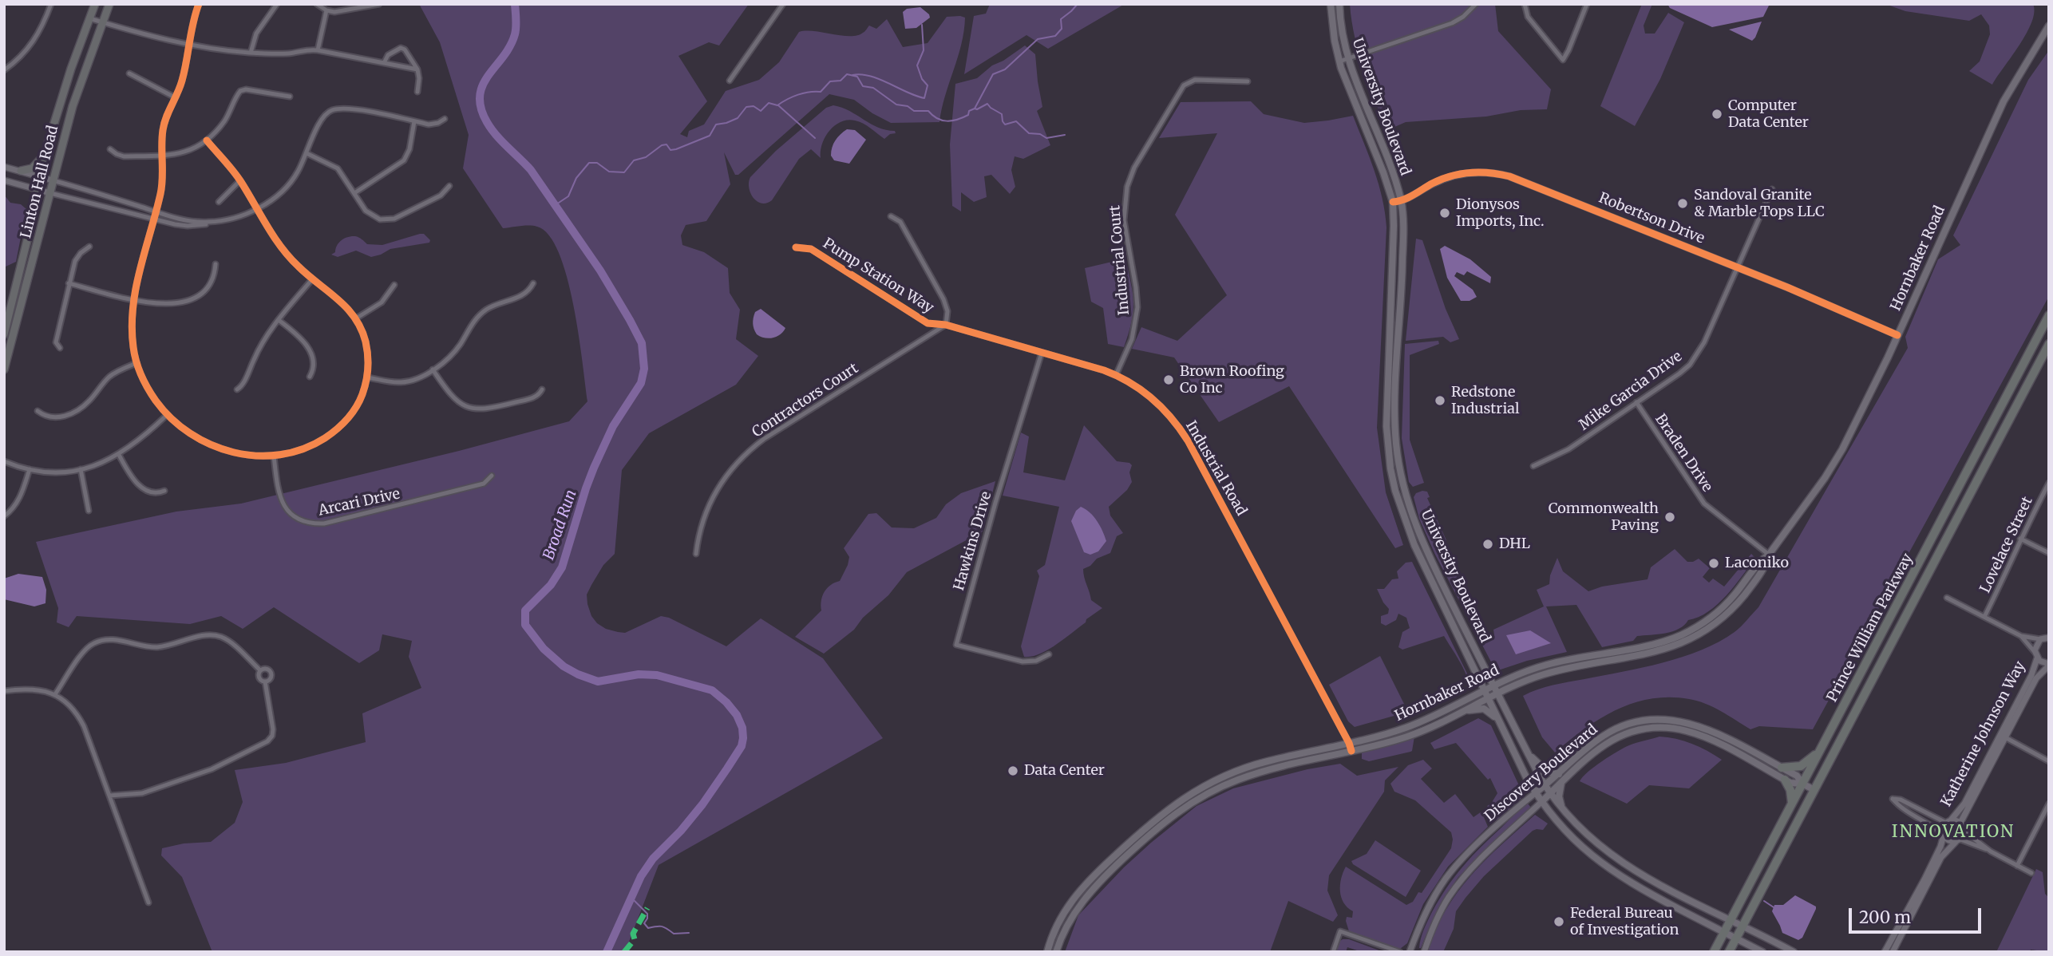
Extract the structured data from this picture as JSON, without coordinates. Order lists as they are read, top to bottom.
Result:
{
  "streets": {
    "highway": ["Prince William Parkway"],
    "main road": [
      "University Boulevard",
      "Linton Hall Road",
      "Hornbaker Road",
      "Discovery Boulevard"
    ],
    "street": [
      "Robertson Drive",
      "Industrial Court",
      "Pump Station Way",
      "Mike Garcia Drive",
      "Contractors Court",
      "Braden Drive",
      "Industrial Road",
      "Arcari Drive",
      "Hawkins Drive",
      "Lovelace Street",
      "Katherine Johnson Way"
    ]
  },
  "crossings": [
    ["University Boulevard", "Robertson Drive"],
    ["University Boulevard", "Hornbaker Road"],
    ["University Boulevard", "Prince William Parkway"],
    ["University Boulevard", "Discovery Boulevard"],
    ["Robertson Drive", "Hornbaker Road"],
    ["Robertson Drive", "Mike Garcia Drive"],
    ["Hornbaker Road", "Braden Drive"],
    ["Hornbaker Road", "Industrial Road"],
    ["Industrial Court", "Industrial Road"],
    ["Pump Station Way", "Contractors Court"],
    ["Pump Station Way", "Industrial Road"],
    ["Mike Garcia Drive", "Braden Drive"],
    ["Contractors Court", "Industrial Road"],
    ["Industrial Road", "Hawkins Drive"],
    ["Prince William Parkway", "Discovery Boulevard"]
  ],
  "districts": ["INNOVATION"],
  "water": ["Broad Run"],
  "places": [
    "Computer Data Center",
    "Sandoval Granite & Marble Tops LLC",
    "Dionysos Imports, Inc.",
    "Brown Roofing Co Inc",
    "Redstone Industrial",
    "Commonwealth Paving",
    "DHL",
    "Laconiko",
    "Data Center",
    "Federal Bureau of Investigation"
  ],
  "scale_bar": "200 m"
}
